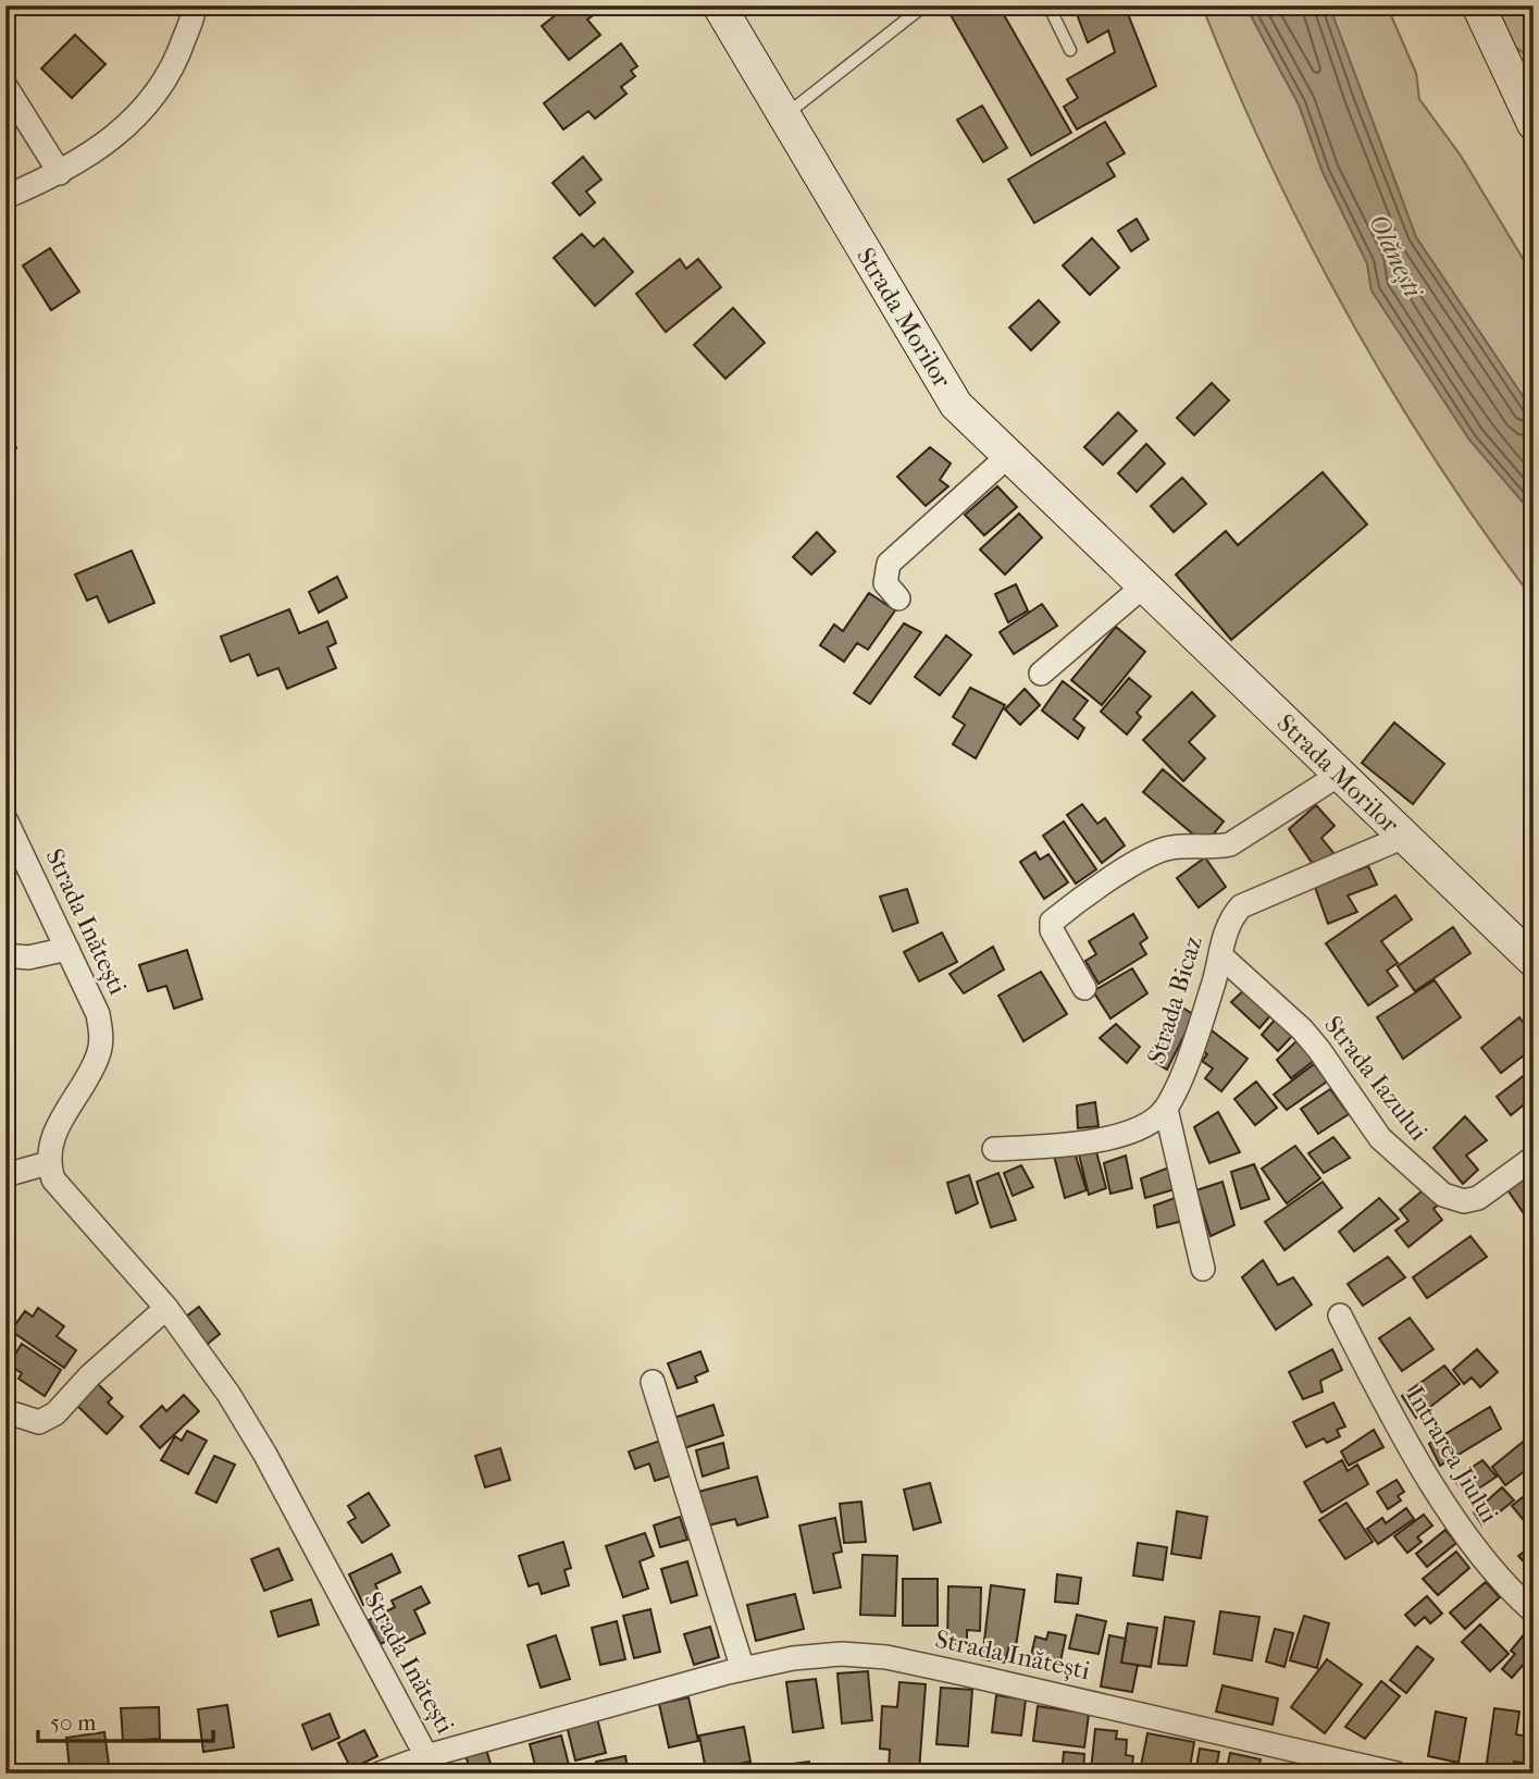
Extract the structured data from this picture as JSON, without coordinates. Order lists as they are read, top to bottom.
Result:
{
  "streets": {
    "street": [
      "Strada Morilor",
      "Strada Inătești",
      "Strada Bicaz",
      "Strada Iazului",
      "Intrarea Jiului"
    ]
  },
  "crossings": [
    ["Strada Morilor", "Strada Bicaz"],
    ["Strada Bicaz", "Strada Iazului"]
  ],
  "water": ["Olănești"],
  "scale_bar": "50 m"
}
